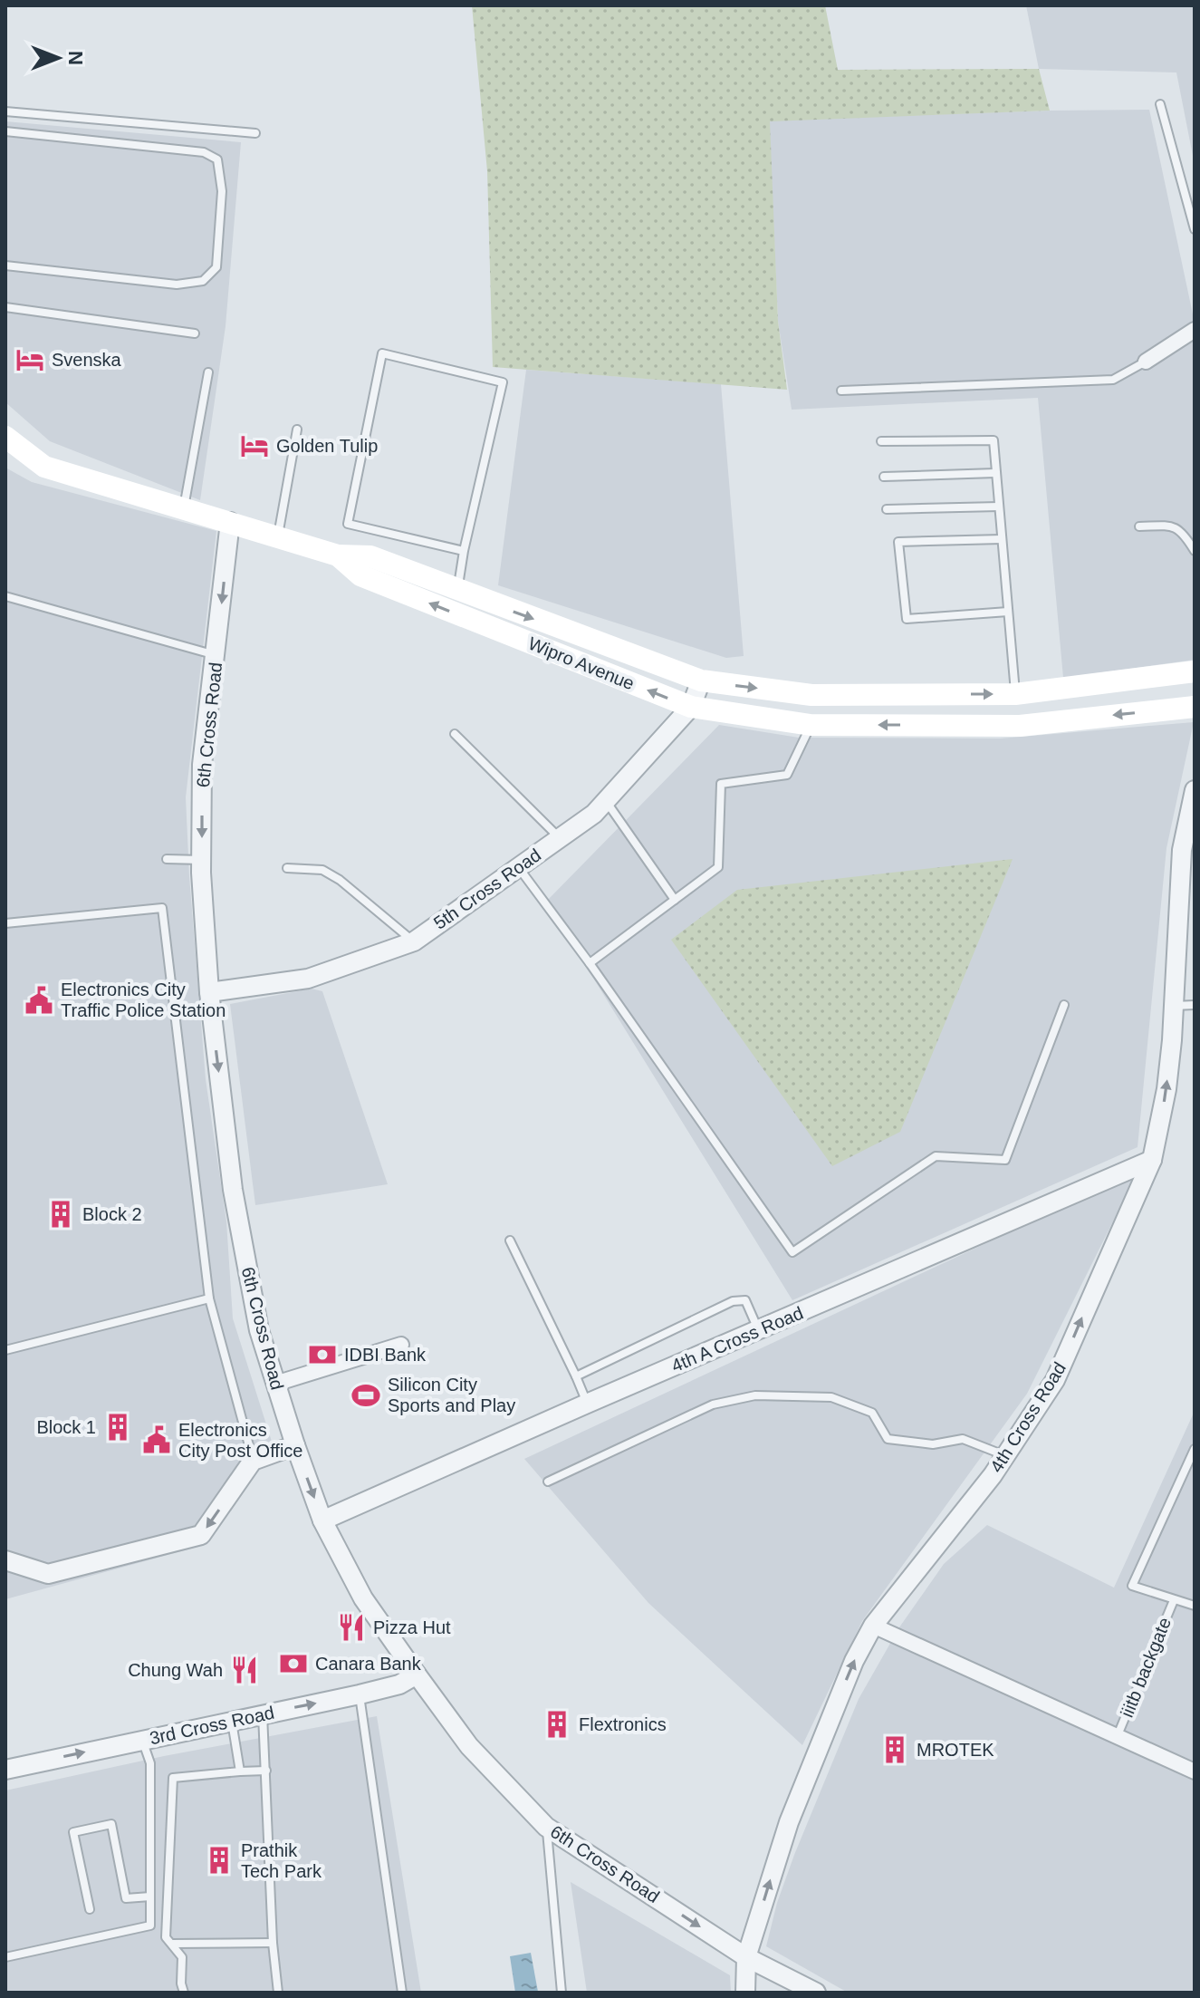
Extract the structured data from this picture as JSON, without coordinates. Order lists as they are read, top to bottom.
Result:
{
  "streets": {
    "main road": ["Wipro Avenue"],
    "street": [
      "6th Cross Road",
      "5th Cross Road",
      "4th A Cross Road",
      "4th Cross Road",
      "3rd Cross Road"
    ],
    "lane": ["iiitb backgate"]
  },
  "crossings": [
    ["Wipro Avenue", "6th Cross Road"],
    ["Wipro Avenue", "5th Cross Road"],
    ["6th Cross Road", "5th Cross Road"],
    ["6th Cross Road", "4th A Cross Road"],
    ["6th Cross Road", "4th Cross Road"],
    ["6th Cross Road", "3rd Cross Road"],
    ["4th A Cross Road", "4th Cross Road"]
  ],
  "one_way": ["6th Cross Road", "4th Cross Road", "3rd Cross Road"],
  "places": {
    "hotel": ["Svenska", "Golden Tulip"],
    "public building": ["Electronics City Traffic Police Station", "Electronics City Post Office"],
    "building": [
      "Block 2",
      "Block 1",
      "Flextronics",
      "MROTEK",
      "Prathik Tech Park"
    ],
    "bank": ["IDBI Bank", "Canara Bank"],
    "sports": ["Silicon City Sports and Play"],
    "restaurant": ["Pizza Hut", "Chung Wah"]
  },
  "north": "right"
}
